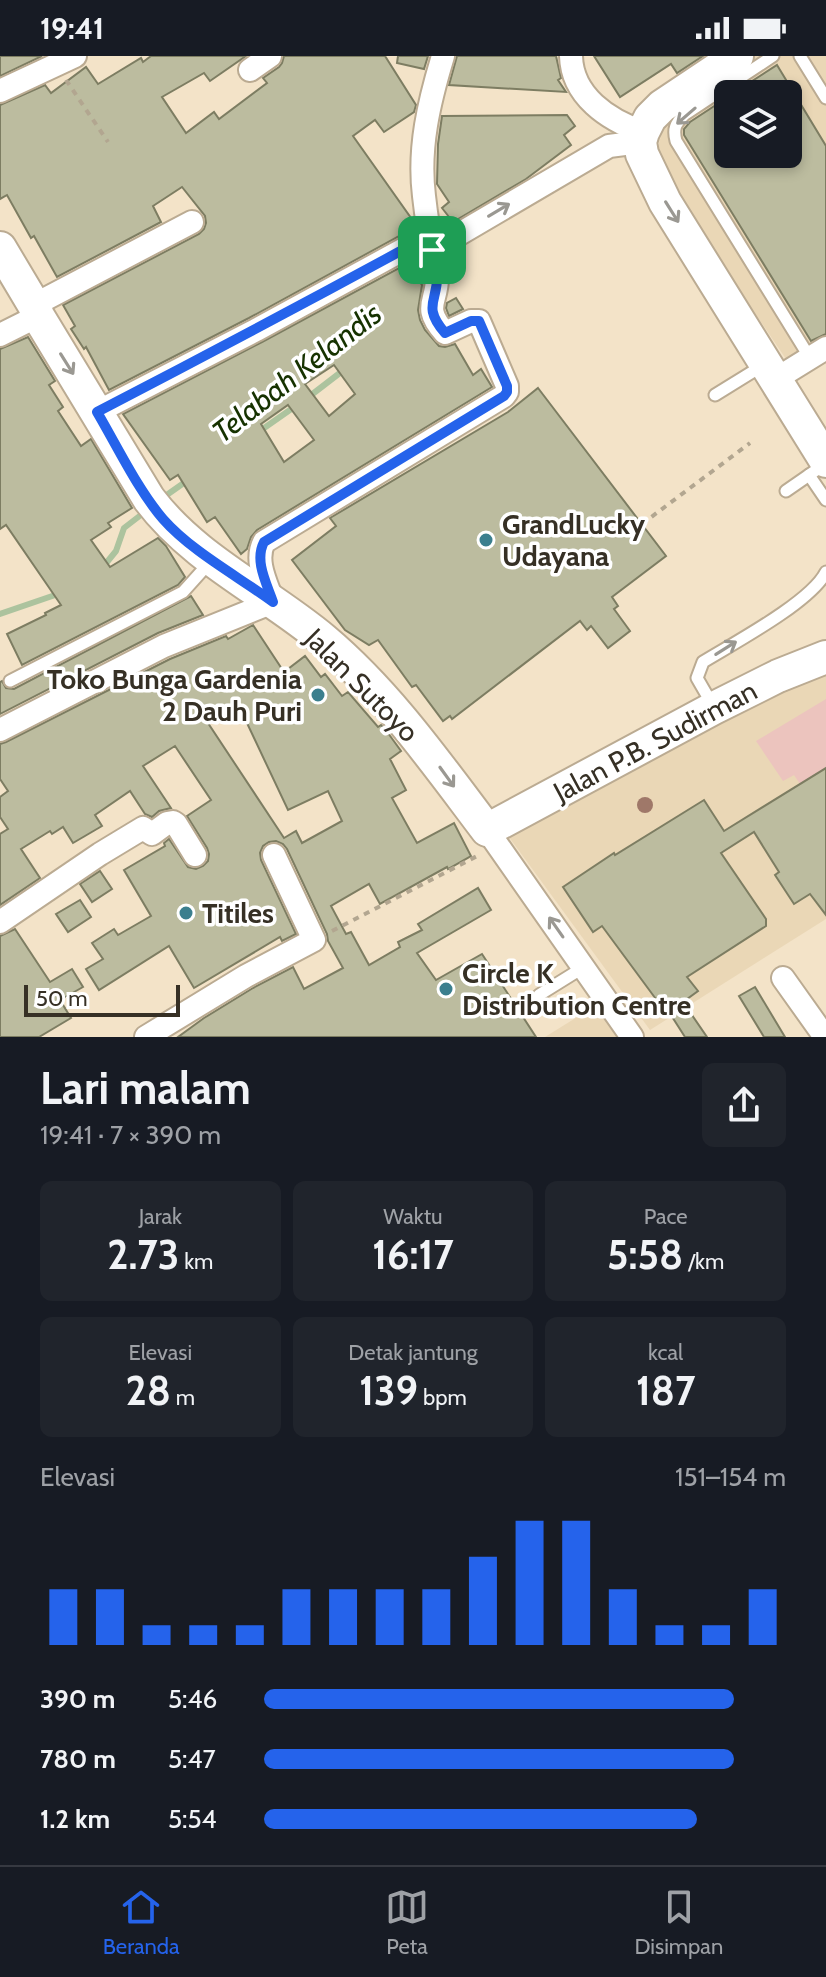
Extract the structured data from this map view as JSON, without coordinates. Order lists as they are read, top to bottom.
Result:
{
  "streets": {
    "main road": ["Jalan Sutoyo", "Jalan P.B. Sudirman"]
  },
  "crossings": [
    ["Jalan Sutoyo", "Jalan P.B. Sudirman"]
  ],
  "one_way": ["Jalan Sutoyo"],
  "water": ["Telabah Kelandis"],
  "places": [
    "GrandLucky Udayana",
    "Toko Bunga Gardenia 2 Dauh Puri",
    "Titiles",
    "Circle K Distribution Centre"
  ],
  "scale_bar": "50 m",
  "page": {
    "status": "19:41",
    "scale": "50 m",
    "heading": ["Lari malam", "19:41 · 7 × 390 m"],
    "stats": [
      ["Jarak", "2.73 km"],
      ["Waktu", "16:17"],
      ["Pace", "5:58 /km"],
      ["Elevasi", "28 m"],
      ["Detak jantung", "139 bpm"],
      ["kcal", "187"]
    ],
    "chart": ["Elevasi", "151–154 m"],
    "list": [
      {
        "name": "390 m",
        "note": "5:46"
      },
      {
        "name": "780 m",
        "note": "5:47"
      },
      {
        "name": "1.2 km",
        "note": "5:54"
      }
    ],
    "tabs": ["Beranda", "Peta", "Disimpan"]
  }
}
